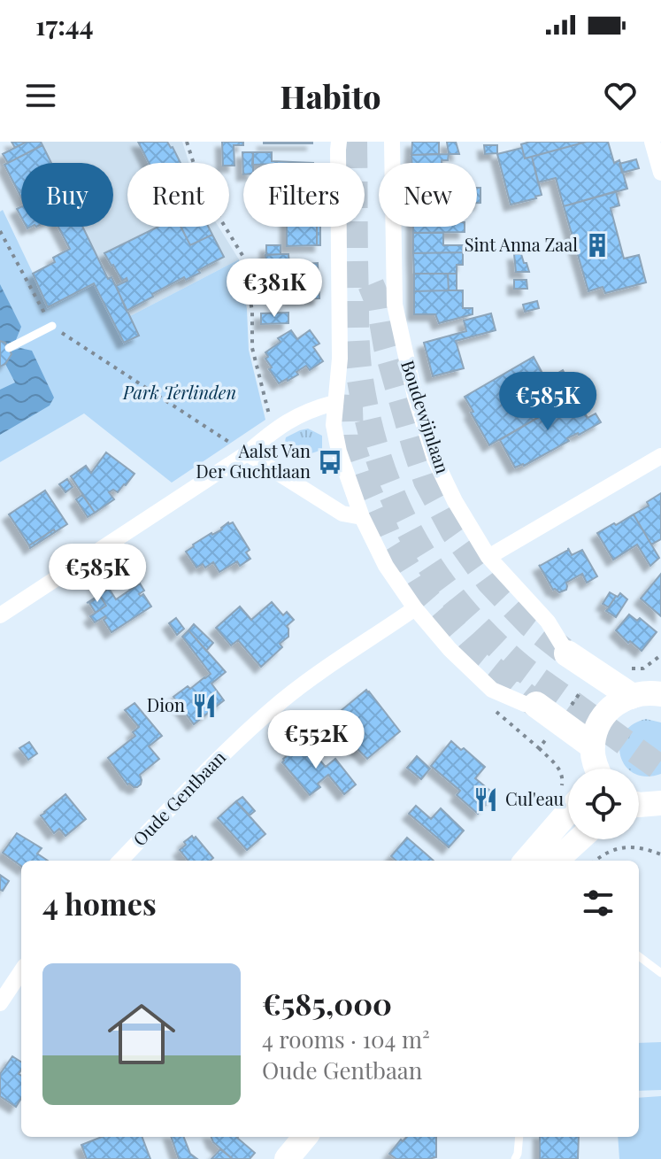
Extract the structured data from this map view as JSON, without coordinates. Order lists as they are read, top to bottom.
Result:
{
  "streets": {
    "street": ["Boudewijnlaan", "Oude Gentbaan"]
  },
  "parks": ["Park Terlinden"],
  "places": {
    "building": ["Sint Anna Zaal"],
    "bus stop": ["Aalst Van Der Guchtlaan"],
    "restaurant": ["Dion", "Cul'eau"]
  },
  "page": {
    "status": "17:44",
    "header": "Habito",
    "chip": [
      "Buy",
      "Rent",
      "Filters",
      "New"
    ],
    "price": [
      "€381K",
      "€585K",
      "€585K",
      "€552K"
    ],
    "heading": "4 homes",
    "list": [
      {
        "name": "€585,000",
        "note": "4 rooms · 104 m² · Oude Gentbaan"
      }
    ]
  }
}
